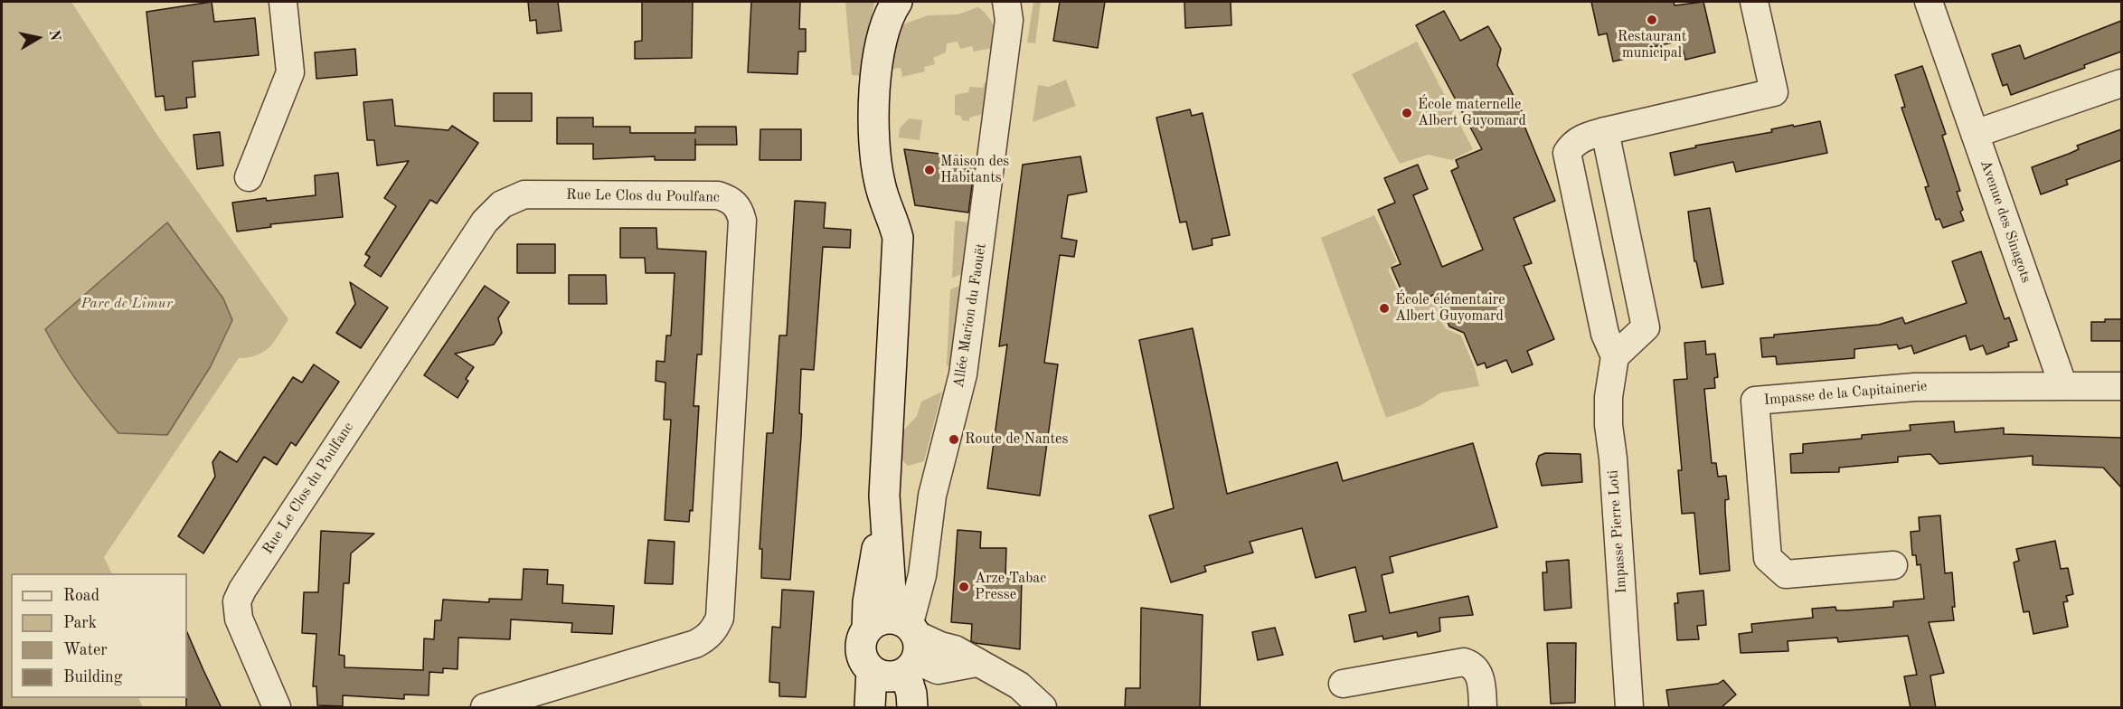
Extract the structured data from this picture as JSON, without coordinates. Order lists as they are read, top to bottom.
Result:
{
  "streets": {
    "street": [
      "Rue Le Clos du Poulfanc",
      "Avenue des Sinagots",
      "Allée Marion du Faouët",
      "Impasse de la Capitainerie",
      "Impasse Pierre Loti"
    ]
  },
  "crossings": [
    ["Avenue des Sinagots", "Impasse de la Capitainerie"]
  ],
  "parks": ["Parc de Limur"],
  "places": [
    "Restaurant municipal",
    "École maternelle Albert Guyomard",
    "Maison des Habitants",
    "École élémentaire Albert Guyomard",
    "Route de Nantes",
    "Arze Tabac Presse"
  ],
  "legend": [
    "Road",
    "Park",
    "Water",
    "Building"
  ],
  "north": "right"
}
